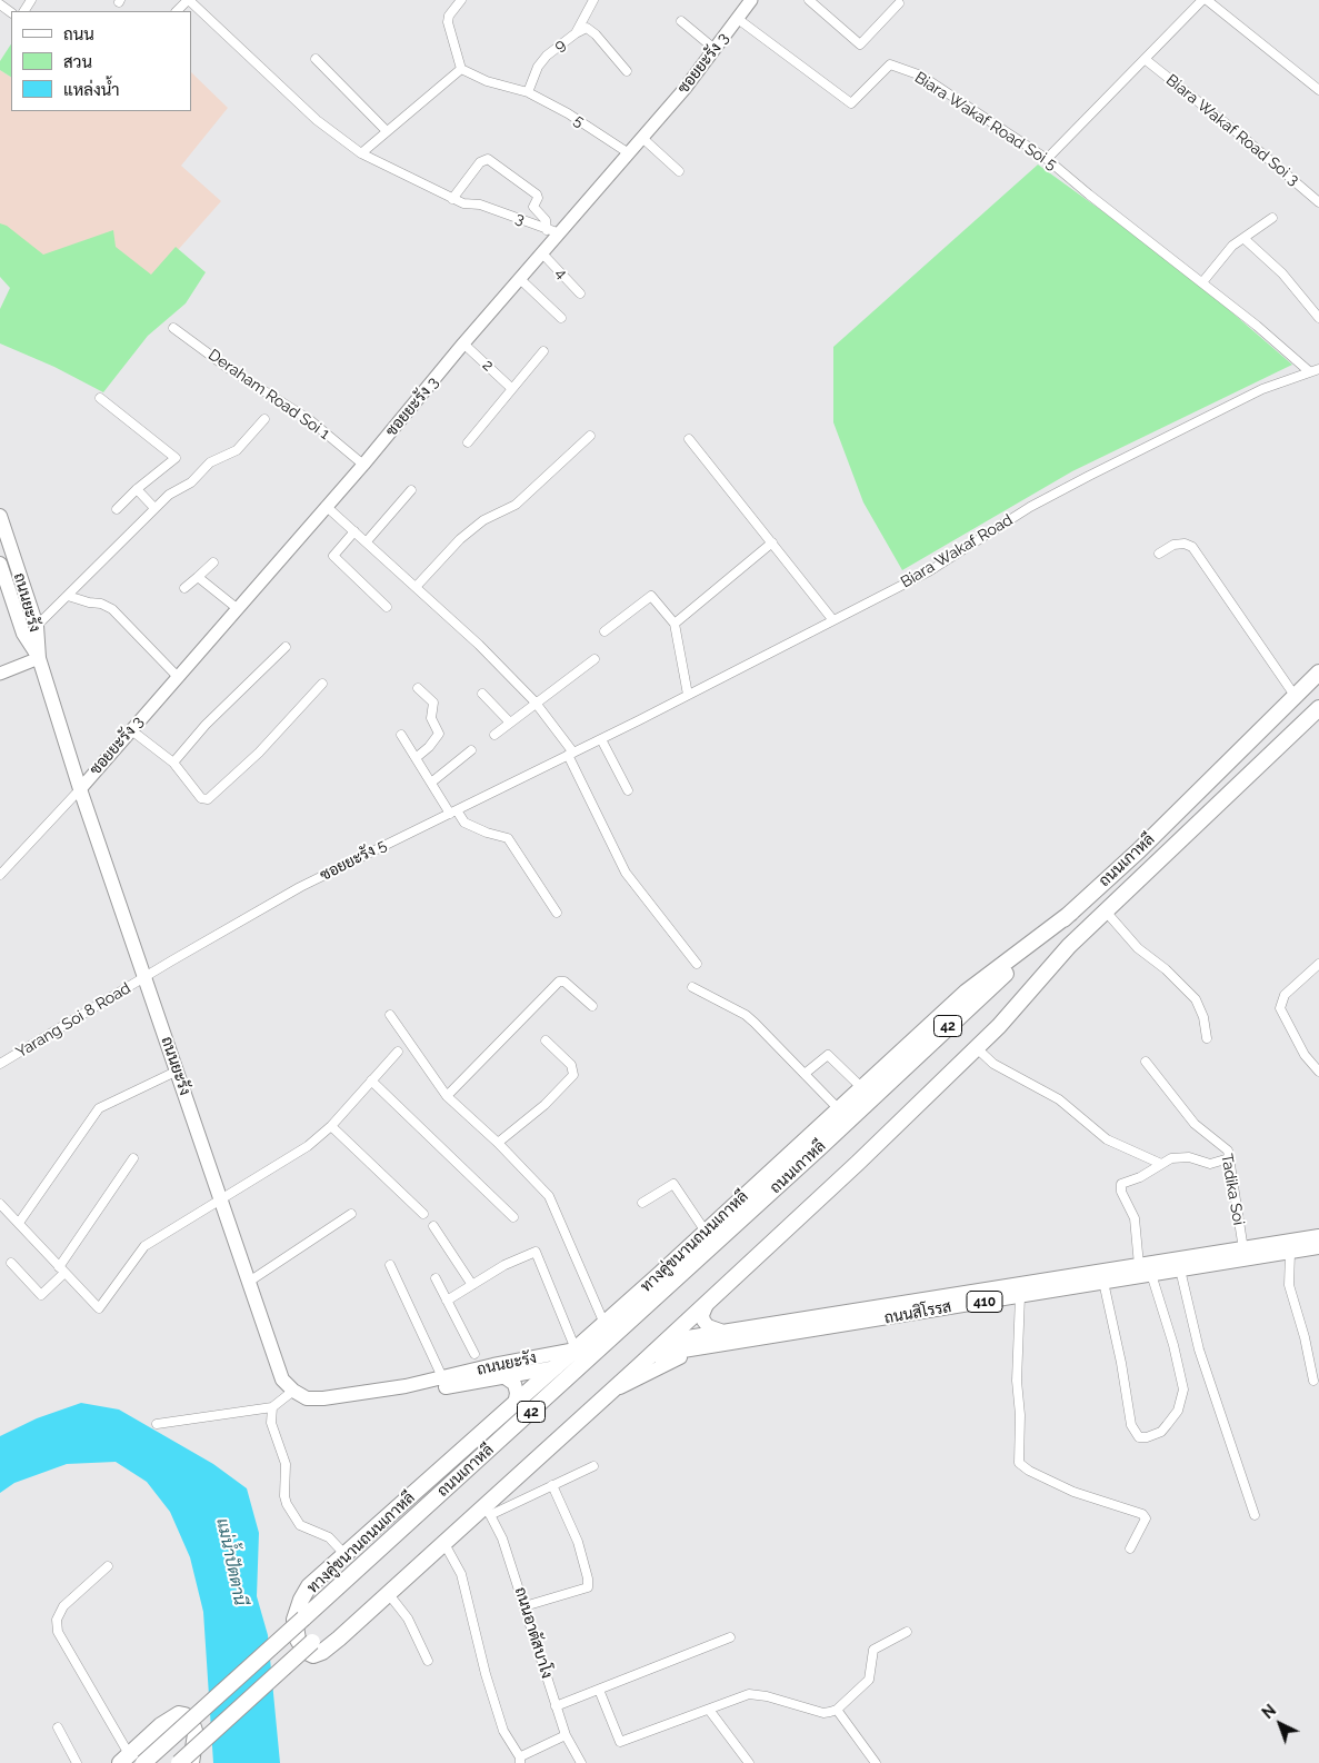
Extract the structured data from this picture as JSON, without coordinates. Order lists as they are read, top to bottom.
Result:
{
  "streets": {
    "highway": ["ถนนเกาหลี", "42", "ทางคู่ขนานถนนเกาหลี"],
    "main road": ["ถนนยะรัง", "410", "ถนนสิโรรส"],
    "street": [
      "9",
      "ซอยยะรัง 3",
      "5",
      "Biara Wakaf Road Soi 5",
      "Biara Wakaf Road Soi 3",
      "3",
      "4",
      "2",
      "Deraham Road Soi 1",
      "Biara Wakaf Road",
      "ซอยยะรัง 5",
      "Yarang Soi 8 Road",
      "Tadika Soi",
      "ถนนอาตัสบาโง"
    ]
  },
  "crossings": [
    ["9", "5"],
    ["ซอยยะรัง 3", "5"],
    ["ซอยยะรัง 3", "Biara Wakaf Road Soi 5"],
    ["ซอยยะรัง 3", "3"],
    ["ซอยยะรัง 3", "4"],
    ["ซอยยะรัง 3", "2"],
    ["ซอยยะรัง 3", "Deraham Road Soi 1"],
    ["ซอยยะรัง 3", "ถนนยะรัง"],
    ["Biara Wakaf Road Soi 5", "Biara Wakaf Road"],
    ["Biara Wakaf Road", "ซอยยะรัง 5"],
    ["ถนนยะรัง", "ซอยยะรัง 5"],
    ["ถนนยะรัง", "Yarang Soi 8 Road"],
    ["ถนนยะรัง", "ทางคู่ขนานถนนเกาหลี"],
    ["ซอยยะรัง 5", "Yarang Soi 8 Road"],
    ["ถนนเกาหลี", "ทางคู่ขนานถนนเกาหลี"],
    ["Tadika Soi", "ถนนสิโรรส"],
    ["ทางคู่ขนานถนนเกาหลี", "ถนนสิโรรส"],
    ["ทางคู่ขนานถนนเกาหลี", "ถนนอาตัสบาโง"]
  ],
  "water": ["แม่น้ำปัตตานี"],
  "legend": ["ถนน", "สวน", "แหล่งน้ำ"],
  "north": "top left"
}
